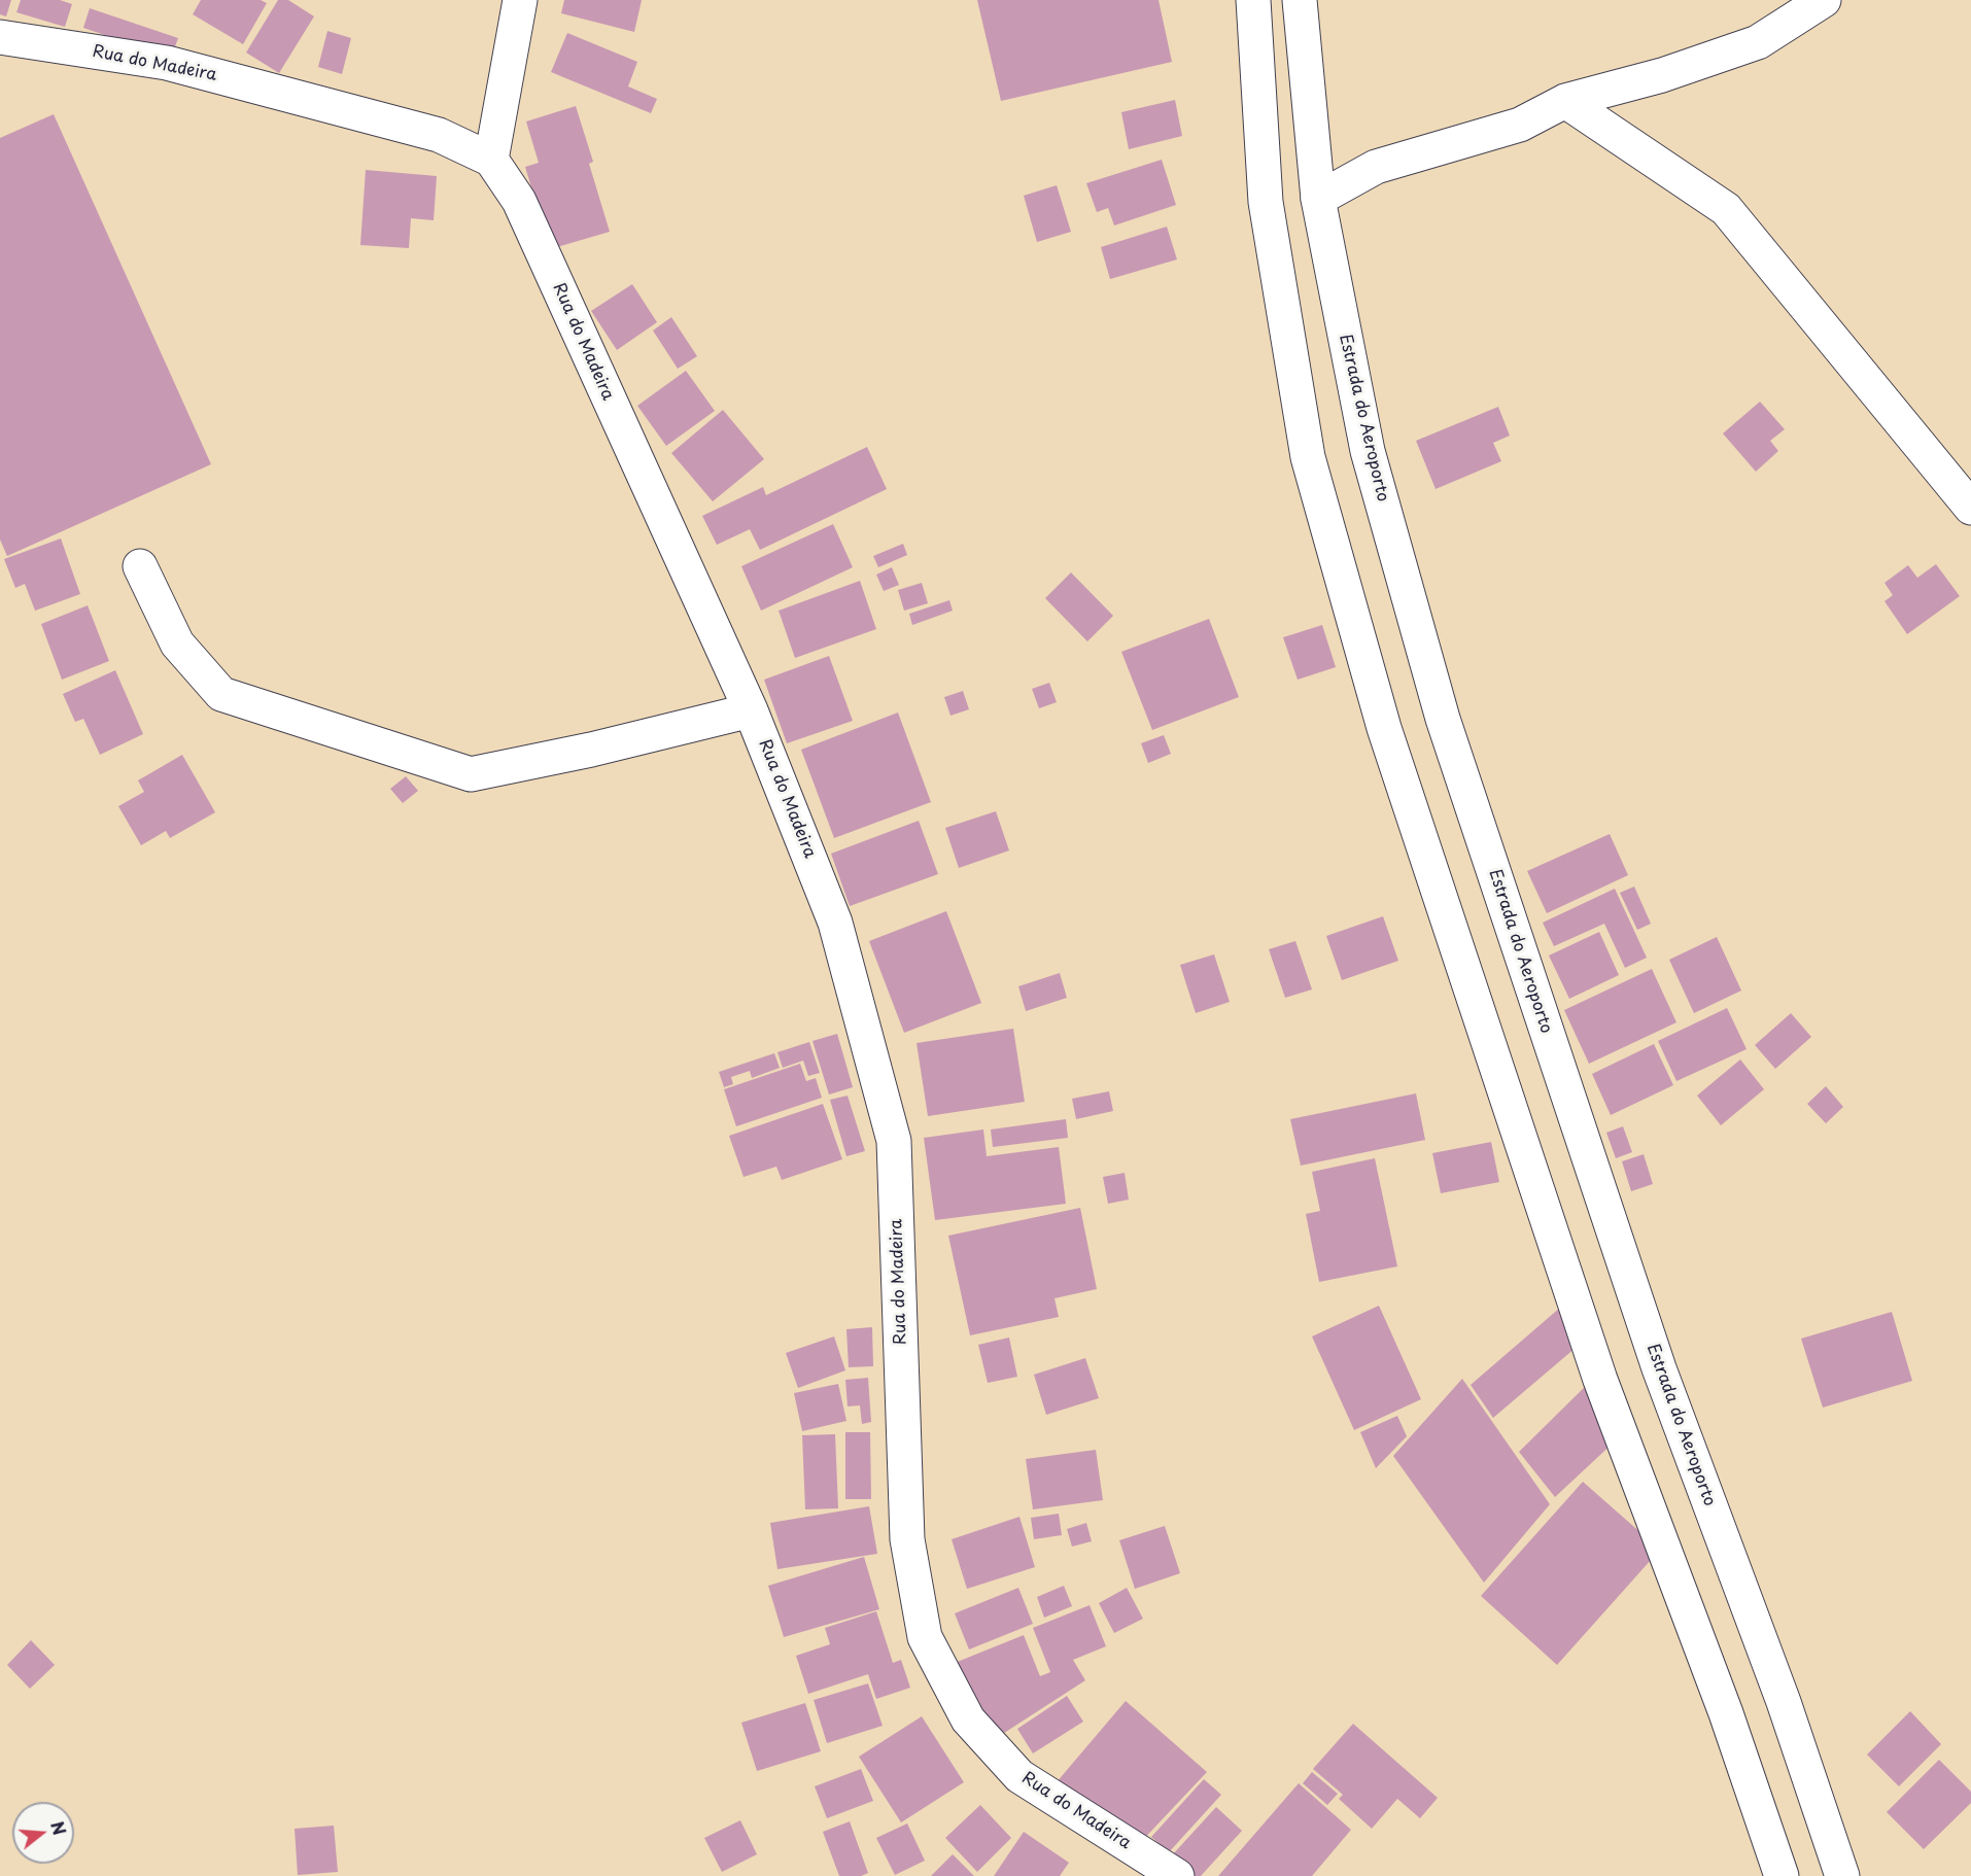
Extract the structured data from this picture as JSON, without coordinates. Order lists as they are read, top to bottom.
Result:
{
  "streets": {
    "main road": ["Rua do Madeira", "Estrada do Aeroporto"]
  },
  "north": "right"
}
